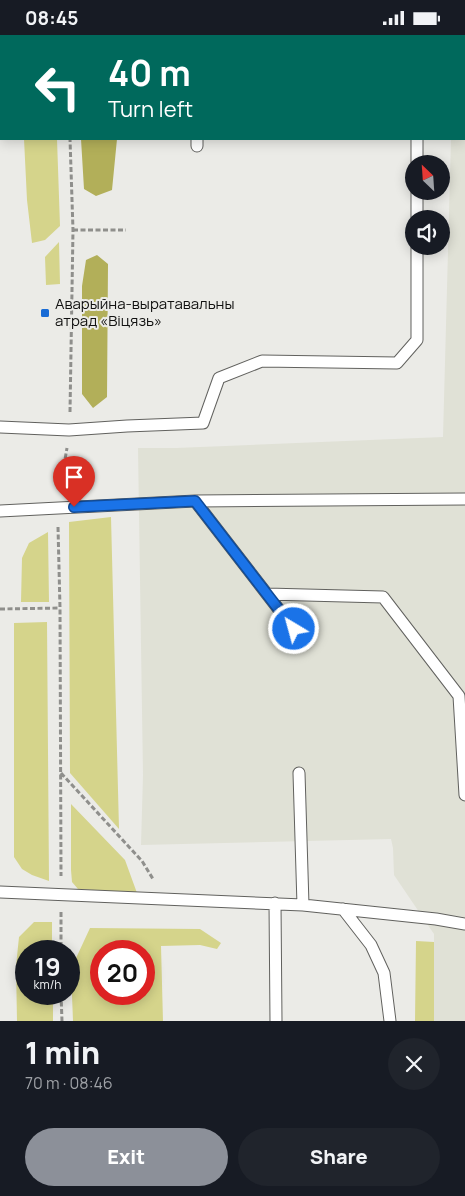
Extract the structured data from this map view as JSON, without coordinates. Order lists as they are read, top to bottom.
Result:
{
  "places": {
    "transit": ["Аварыйна-выратавальны атрад «Віцязь»"]
  },
  "north": "top left",
  "page": {
    "status": "08:45",
    "turn": ["40 m", "Turn left"],
    "speed": "19 km/h",
    "limit": "20",
    "heading": ["1 min", "70 m · 08:46"],
    "buttons": ["Exit", "Share"]
  }
}
